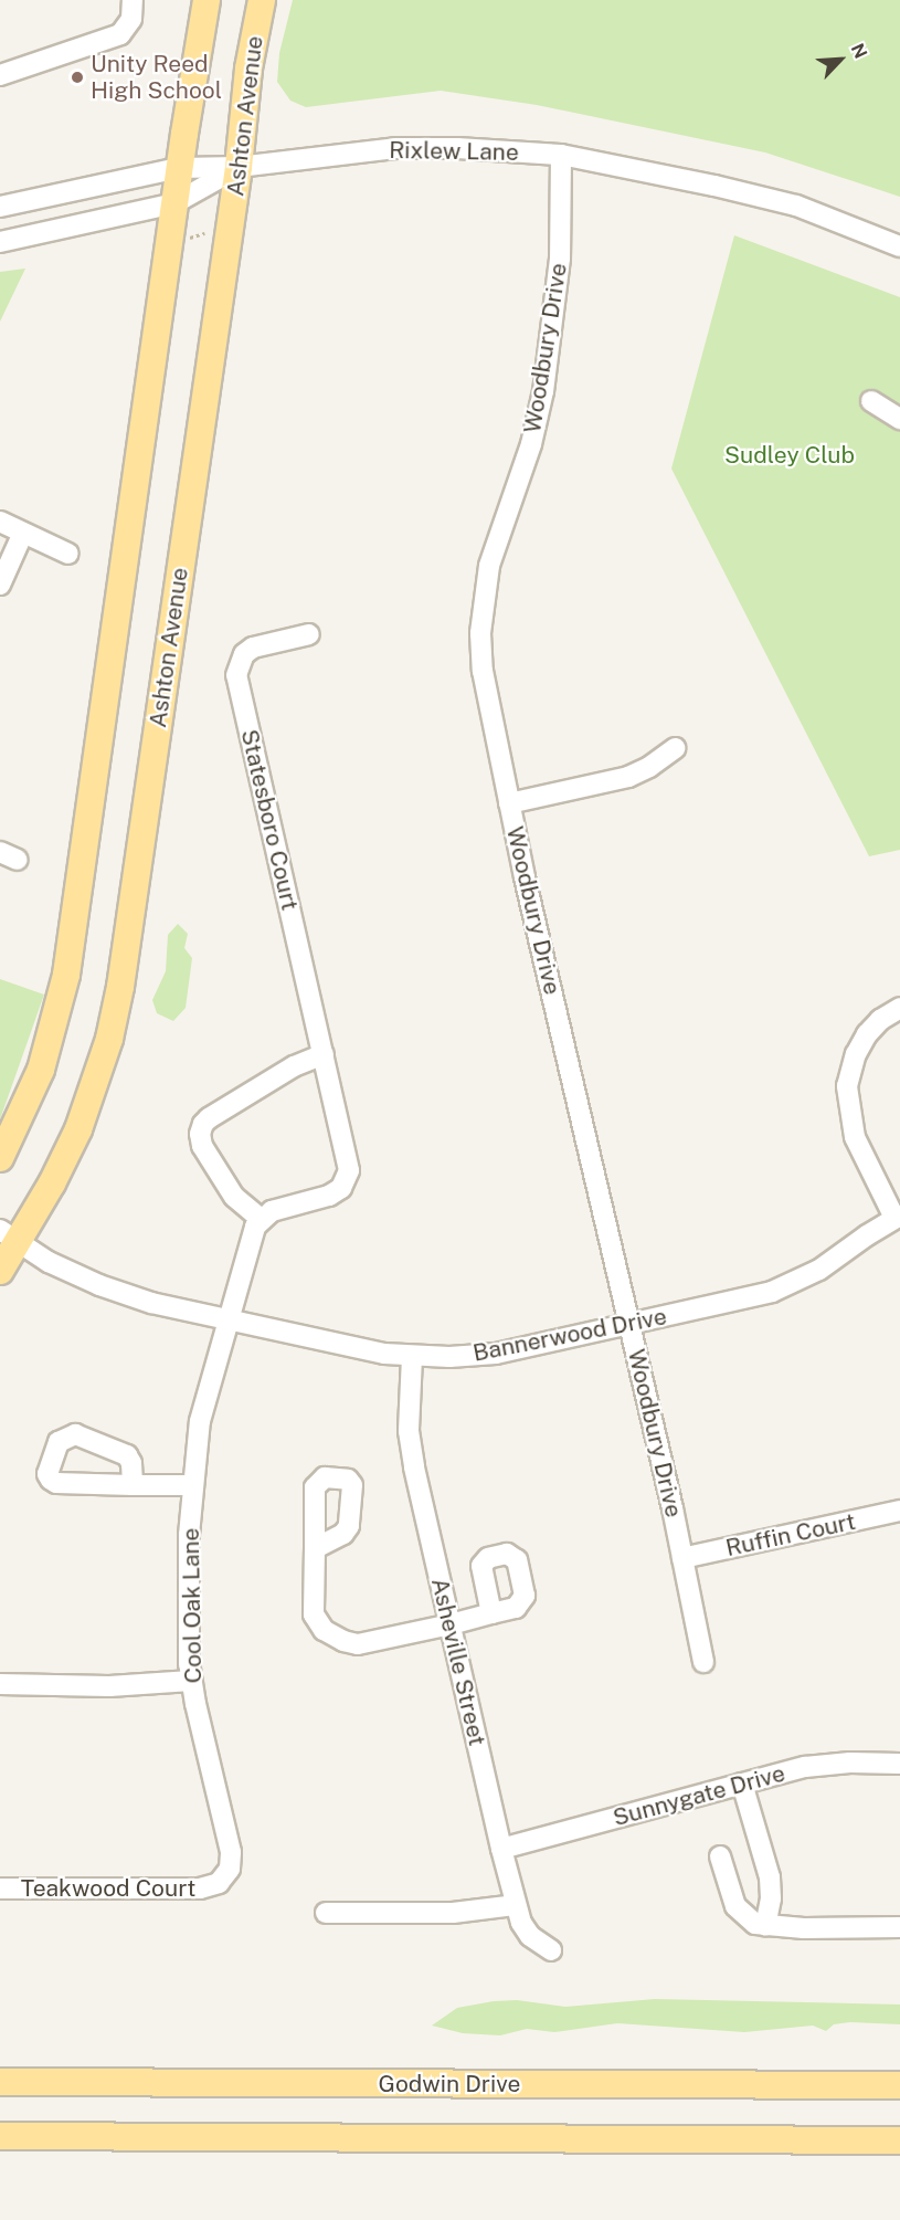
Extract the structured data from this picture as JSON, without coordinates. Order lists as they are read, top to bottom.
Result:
{
  "streets": {
    "main road": ["Ashton Avenue", "Godwin Drive"],
    "street": [
      "Rixlew Lane",
      "Woodbury Drive",
      "Statesboro Court",
      "Bannerwood Drive",
      "Ruffin Court",
      "Cool Oak Lane",
      "Asheville Street",
      "Sunnygate Drive",
      "Teakwood Court"
    ]
  },
  "crossings": [
    ["Ashton Avenue", "Rixlew Lane"],
    ["Ashton Avenue", "Bannerwood Drive"],
    ["Rixlew Lane", "Woodbury Drive"],
    ["Woodbury Drive", "Bannerwood Drive"],
    ["Woodbury Drive", "Ruffin Court"],
    ["Bannerwood Drive", "Cool Oak Lane"],
    ["Bannerwood Drive", "Asheville Street"],
    ["Cool Oak Lane", "Teakwood Court"],
    ["Asheville Street", "Sunnygate Drive"]
  ],
  "parks": ["Sudley Club"],
  "places": ["Unity Reed High School"],
  "north": "top right"
}
